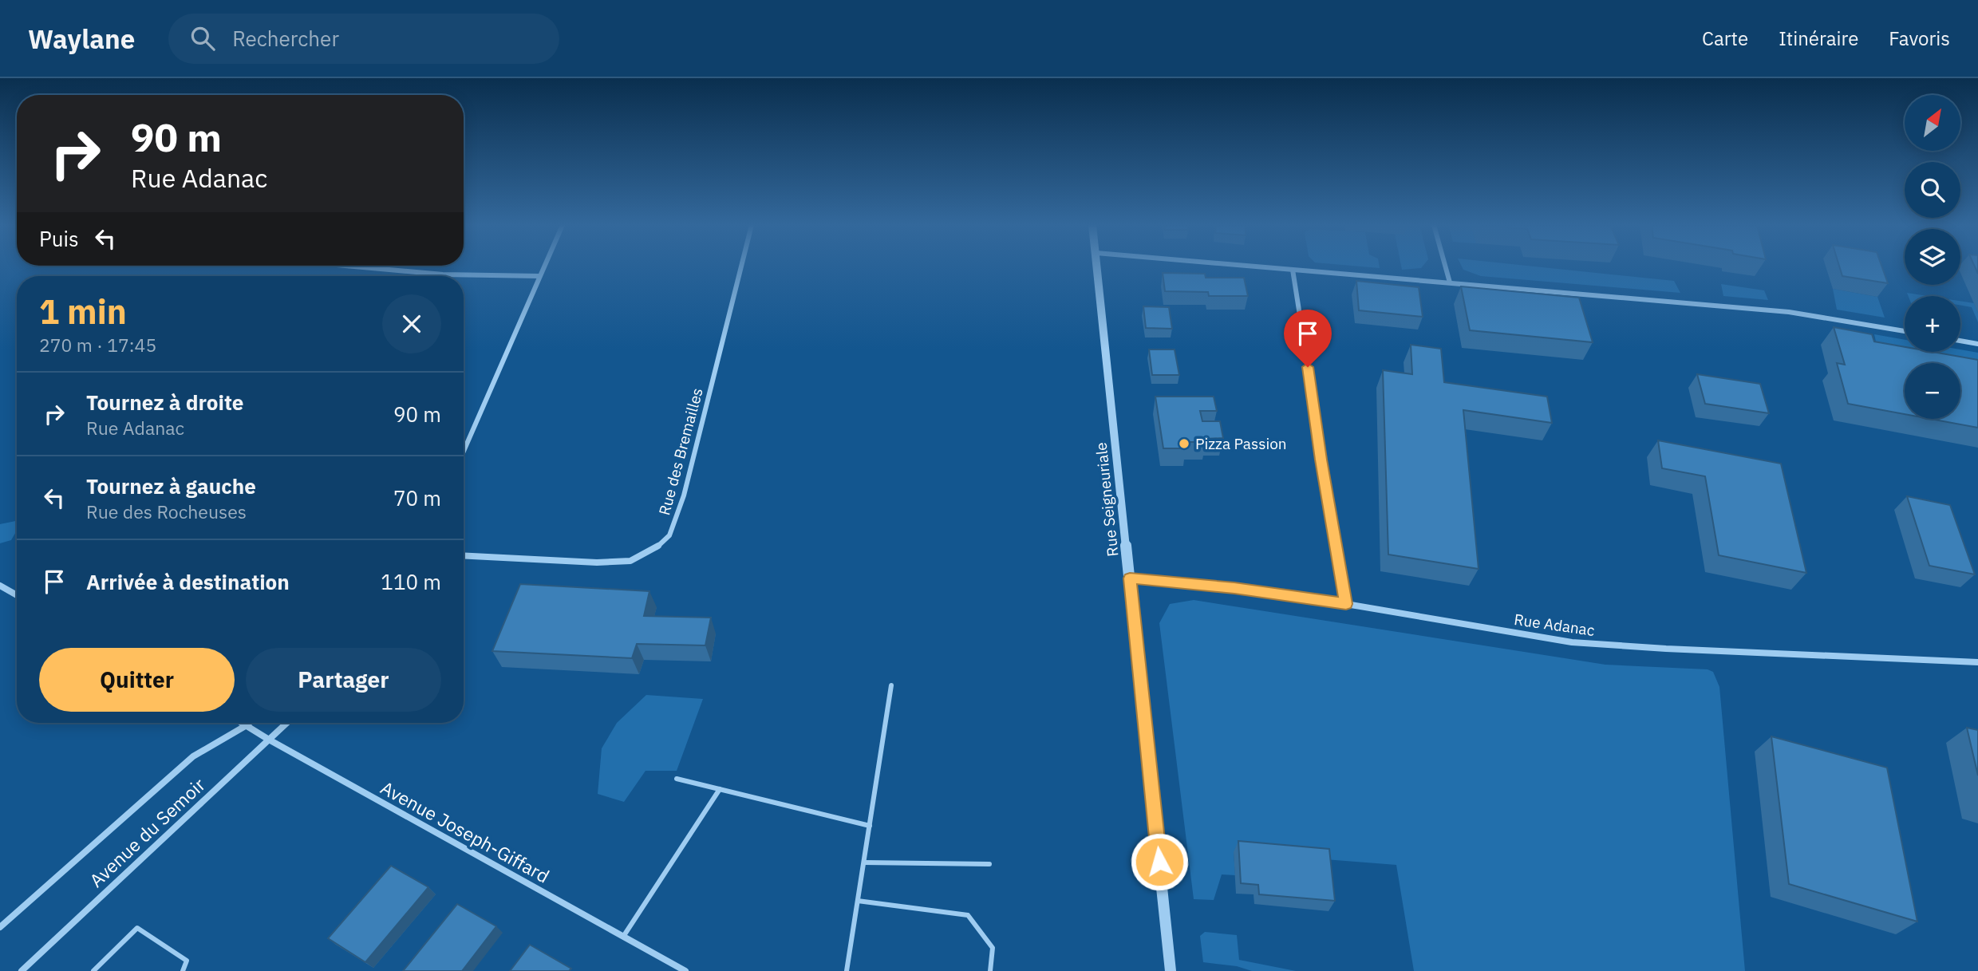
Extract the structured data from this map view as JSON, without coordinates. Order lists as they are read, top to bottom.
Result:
{
  "streets": {
    "street": [
      "Rue des Bremailles",
      "Rue Seigneuriale",
      "Rue Adanac",
      "Avenue Joseph-Giffard",
      "Avenue du Semoir"
    ]
  },
  "crossings": [
    ["Rue Seigneuriale", "Rue Adanac"],
    ["Avenue Joseph-Giffard", "Avenue du Semoir"]
  ],
  "places": ["Pizza Passion"],
  "north": "top right",
  "page": {
    "header": "Waylane",
    "search": "Rechercher",
    "nav": ["Carte", "Itinéraire", "Favoris"],
    "map_buttons": ["+", "−"],
    "turn": ["90 m", "Rue Adanac"],
    "then": "Puis",
    "heading": ["1 min", "270 m · 17:45"],
    "list": [
      {
        "name": "Tournez à droite",
        "note": "Rue Adanac",
        "value": "90 m"
      },
      {
        "name": "Tournez à gauche",
        "note": "Rue des Rocheuses",
        "value": "70 m"
      },
      {
        "name": "Arrivée à destination",
        "value": "110 m"
      }
    ],
    "buttons": ["Quitter", "Partager"]
  }
}
